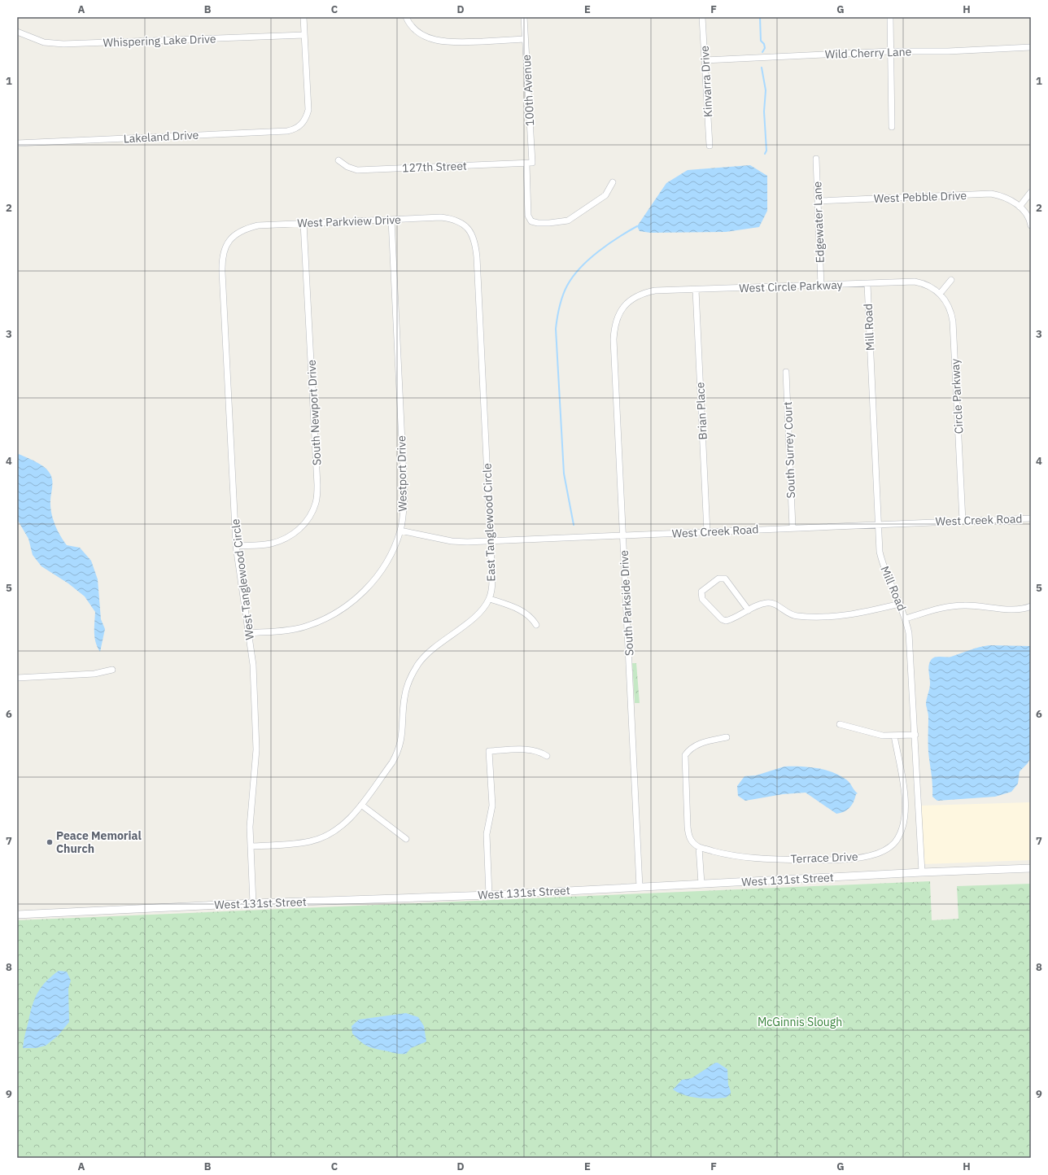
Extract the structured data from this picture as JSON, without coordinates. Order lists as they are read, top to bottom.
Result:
{
  "streets": {
    "street": [
      "Whispering Lake Drive",
      "Wild Cherry Lane",
      "Kinvarra Drive",
      "100th Avenue",
      "Lakeland Drive",
      "127th Street",
      "West Pebble Drive",
      "West Parkview Drive",
      "Edgewater Lane",
      "West Circle Parkway",
      "Mill Road",
      "Circle Parkway",
      "Brian Place",
      "South Newport Drive",
      "South Surrey Court",
      "Westport Drive",
      "West Creek Road",
      "East Tanglewood Circle",
      "West Tanglewood Circle",
      "South Parkside Drive",
      "Terrace Drive",
      "West 131st Street"
    ]
  },
  "crossings": [
    ["Whispering Lake Drive", "Lakeland Drive"],
    ["Wild Cherry Lane", "Kinvarra Drive"],
    ["100th Avenue", "127th Street"],
    ["West Pebble Drive", "Edgewater Lane"],
    ["West Parkview Drive", "South Newport Drive"],
    ["West Parkview Drive", "Westport Drive"],
    ["West Parkview Drive", "East Tanglewood Circle"],
    ["West Parkview Drive", "West Tanglewood Circle"],
    ["Edgewater Lane", "West Circle Parkway"],
    ["West Circle Parkway", "Mill Road"],
    ["West Circle Parkway", "Circle Parkway"],
    ["West Circle Parkway", "Brian Place"],
    ["West Circle Parkway", "South Parkside Drive"],
    ["Mill Road", "West Creek Road"],
    ["Mill Road", "West 131st Street"],
    ["Circle Parkway", "West Creek Road"],
    ["Brian Place", "West Creek Road"],
    ["South Newport Drive", "West Tanglewood Circle"],
    ["South Surrey Court", "West Creek Road"],
    ["Westport Drive", "West Creek Road"],
    ["Westport Drive", "West Tanglewood Circle"],
    ["West Creek Road", "East Tanglewood Circle"],
    ["West Creek Road", "South Parkside Drive"],
    ["East Tanglewood Circle", "West Tanglewood Circle"],
    ["West Tanglewood Circle", "West 131st Street"],
    ["South Parkside Drive", "West 131st Street"]
  ],
  "parks": ["McGinnis Slough"],
  "places": ["Peace Memorial Church"],
  "grid": {
    "columns": [
      "A",
      "B",
      "C",
      "D",
      "E",
      "F",
      "G",
      "H"
    ],
    "rows": [
      "1",
      "2",
      "3",
      "4",
      "5",
      "6",
      "7",
      "8",
      "9"
    ]
  }
}
